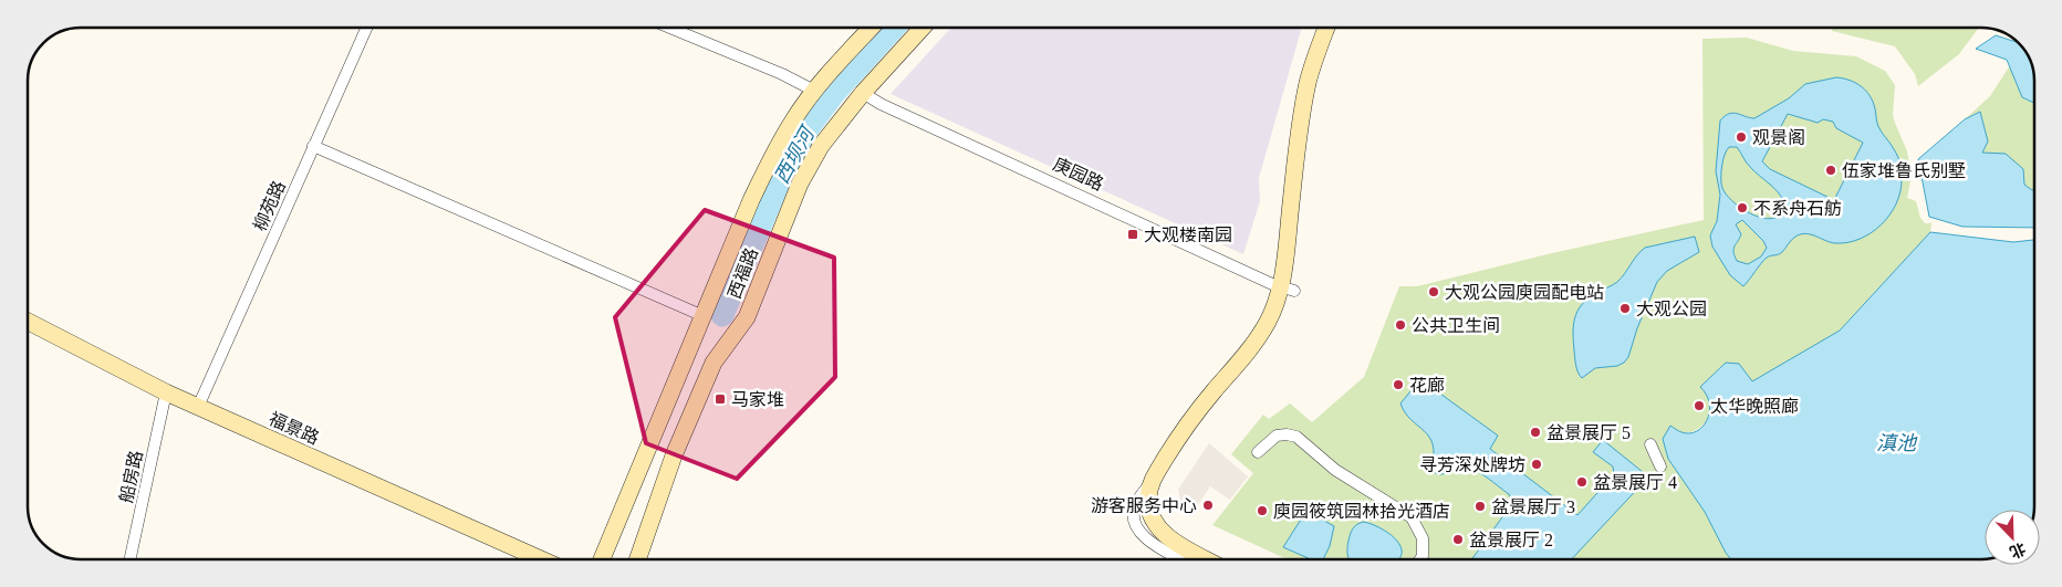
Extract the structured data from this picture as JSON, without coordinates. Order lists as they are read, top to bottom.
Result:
{
  "streets": {
    "main road": ["西福路", "福景路"],
    "street": ["庚园路", "柳苑路", "船房路"]
  },
  "crossings": [
    ["庚园路", "西福路"],
    ["柳苑路", "福景路"],
    ["福景路", "船房路"]
  ],
  "water": ["西坝河", "滇池"],
  "places": {
    "other": [
      "观景阁",
      "伍家堆鲁氏别墅",
      "不系舟石舫",
      "大观公园庾园配电站",
      "大观公园",
      "公共卫生间",
      "花廊",
      "太华晚照廊",
      "盆景展厅 5",
      "寻芳深处牌坊",
      "盆景展厅 4",
      "游客服务中心",
      "盆景展厅 3",
      "庾园筱筑园林拾光酒店",
      "盆景展厅 2"
    ],
    "transit": ["大观楼南园", "马家堆"]
  },
  "north": "bottom right"
}
